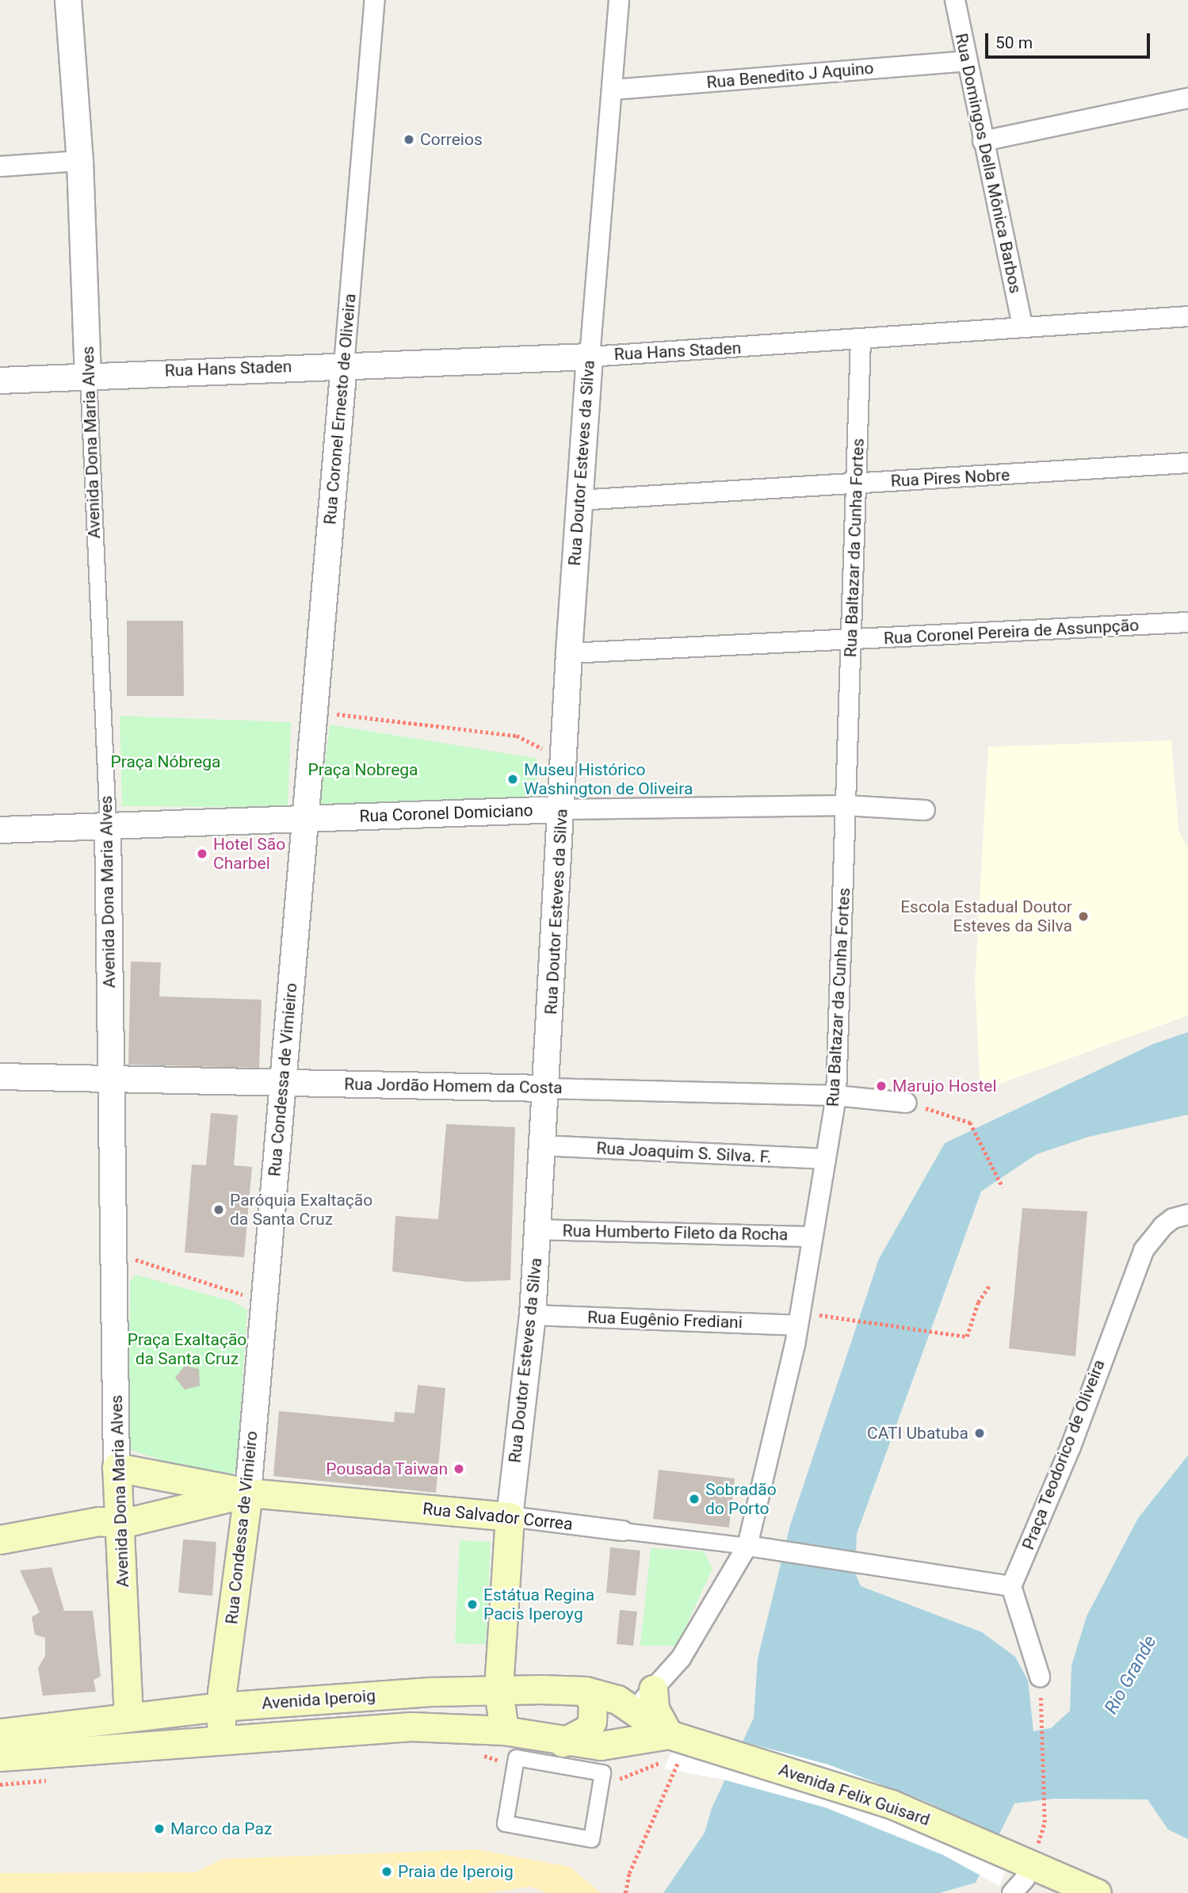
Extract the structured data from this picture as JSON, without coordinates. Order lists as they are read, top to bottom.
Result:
{
  "streets": {
    "main road": [
      "Avenida Dona Maria Alves",
      "Rua Doutor Esteves da Silva",
      "Rua Condessa de Vimieiro",
      "Rua Salvador Correa",
      "Avenida Iperoig",
      "Avenida Felix Guisard"
    ],
    "street": [
      "Rua Benedito J Aquino",
      "Rua Domingos Della Mônica Barbos",
      "Rua Hans Staden",
      "Rua Coronel Ernesto de Oliveira",
      "Rua Pires Nobre",
      "Rua Baltazar da Cunha Fortes",
      "Rua Coronel Pereira de Assunpção",
      "Rua Coronel Domiciano",
      "Rua Jordão Homem da Costa",
      "Rua Joaquim S. Silva. F.",
      "Rua Humberto Fileto da Rocha",
      "Rua Eugênio Frediani",
      "Praça Teodorico de Oliveira"
    ]
  },
  "crossings": [
    ["Rua Benedito J Aquino", "Rua Domingos Della Mônica Barbos"],
    ["Rua Benedito J Aquino", "Rua Doutor Esteves da Silva"],
    ["Rua Domingos Della Mônica Barbos", "Rua Hans Staden"],
    ["Rua Hans Staden", "Rua Coronel Ernesto de Oliveira"],
    ["Rua Hans Staden", "Avenida Dona Maria Alves"],
    ["Rua Hans Staden", "Rua Doutor Esteves da Silva"],
    ["Rua Hans Staden", "Rua Baltazar da Cunha Fortes"],
    ["Rua Coronel Ernesto de Oliveira", "Rua Coronel Domiciano"],
    ["Rua Coronel Ernesto de Oliveira", "Rua Condessa de Vimieiro"],
    ["Avenida Dona Maria Alves", "Rua Coronel Domiciano"],
    ["Avenida Dona Maria Alves", "Rua Jordão Homem da Costa"],
    ["Avenida Dona Maria Alves", "Rua Salvador Correa"],
    ["Avenida Dona Maria Alves", "Avenida Iperoig"],
    ["Rua Doutor Esteves da Silva", "Rua Pires Nobre"],
    ["Rua Doutor Esteves da Silva", "Rua Coronel Pereira de Assunpção"],
    ["Rua Doutor Esteves da Silva", "Rua Coronel Domiciano"],
    ["Rua Doutor Esteves da Silva", "Rua Jordão Homem da Costa"],
    ["Rua Doutor Esteves da Silva", "Rua Joaquim S. Silva. F."],
    ["Rua Doutor Esteves da Silva", "Rua Humberto Fileto da Rocha"],
    ["Rua Doutor Esteves da Silva", "Rua Eugênio Frediani"],
    ["Rua Doutor Esteves da Silva", "Rua Salvador Correa"],
    ["Rua Doutor Esteves da Silva", "Avenida Iperoig"],
    ["Rua Pires Nobre", "Rua Baltazar da Cunha Fortes"],
    ["Rua Baltazar da Cunha Fortes", "Rua Coronel Pereira de Assunpção"],
    ["Rua Baltazar da Cunha Fortes", "Rua Coronel Domiciano"],
    ["Rua Baltazar da Cunha Fortes", "Rua Jordão Homem da Costa"],
    ["Rua Baltazar da Cunha Fortes", "Rua Joaquim S. Silva. F."],
    ["Rua Baltazar da Cunha Fortes", "Rua Humberto Fileto da Rocha"],
    ["Rua Baltazar da Cunha Fortes", "Rua Eugênio Frediani"],
    ["Rua Baltazar da Cunha Fortes", "Rua Salvador Correa"],
    ["Rua Baltazar da Cunha Fortes", "Avenida Iperoig"],
    ["Rua Baltazar da Cunha Fortes", "Avenida Felix Guisard"],
    ["Rua Coronel Domiciano", "Rua Condessa de Vimieiro"],
    ["Rua Condessa de Vimieiro", "Rua Jordão Homem da Costa"],
    ["Rua Condessa de Vimieiro", "Rua Salvador Correa"],
    ["Rua Condessa de Vimieiro", "Avenida Iperoig"],
    ["Avenida Iperoig", "Avenida Felix Guisard"]
  ],
  "water": ["Rio Grande"],
  "parks": ["Praça Nóbrega", "Praça Nobrega", "Praça Exaltação da Santa Cruz"],
  "places": [
    "Correios",
    "Museu Histórico Washington de Oliveira",
    "Hotel São Charbel",
    "Escola Estadual Doutor Esteves da Silva",
    "Marujo Hostel",
    "Paróquia Exaltação da Santa Cruz",
    "CATI Ubatuba",
    "Pousada Taiwan",
    "Sobradão do Porto",
    "Estátua Regina Pacis Iperoyg",
    "Marco da Paz",
    "Praia de Iperoig"
  ],
  "scale_bar": "50 m"
}
